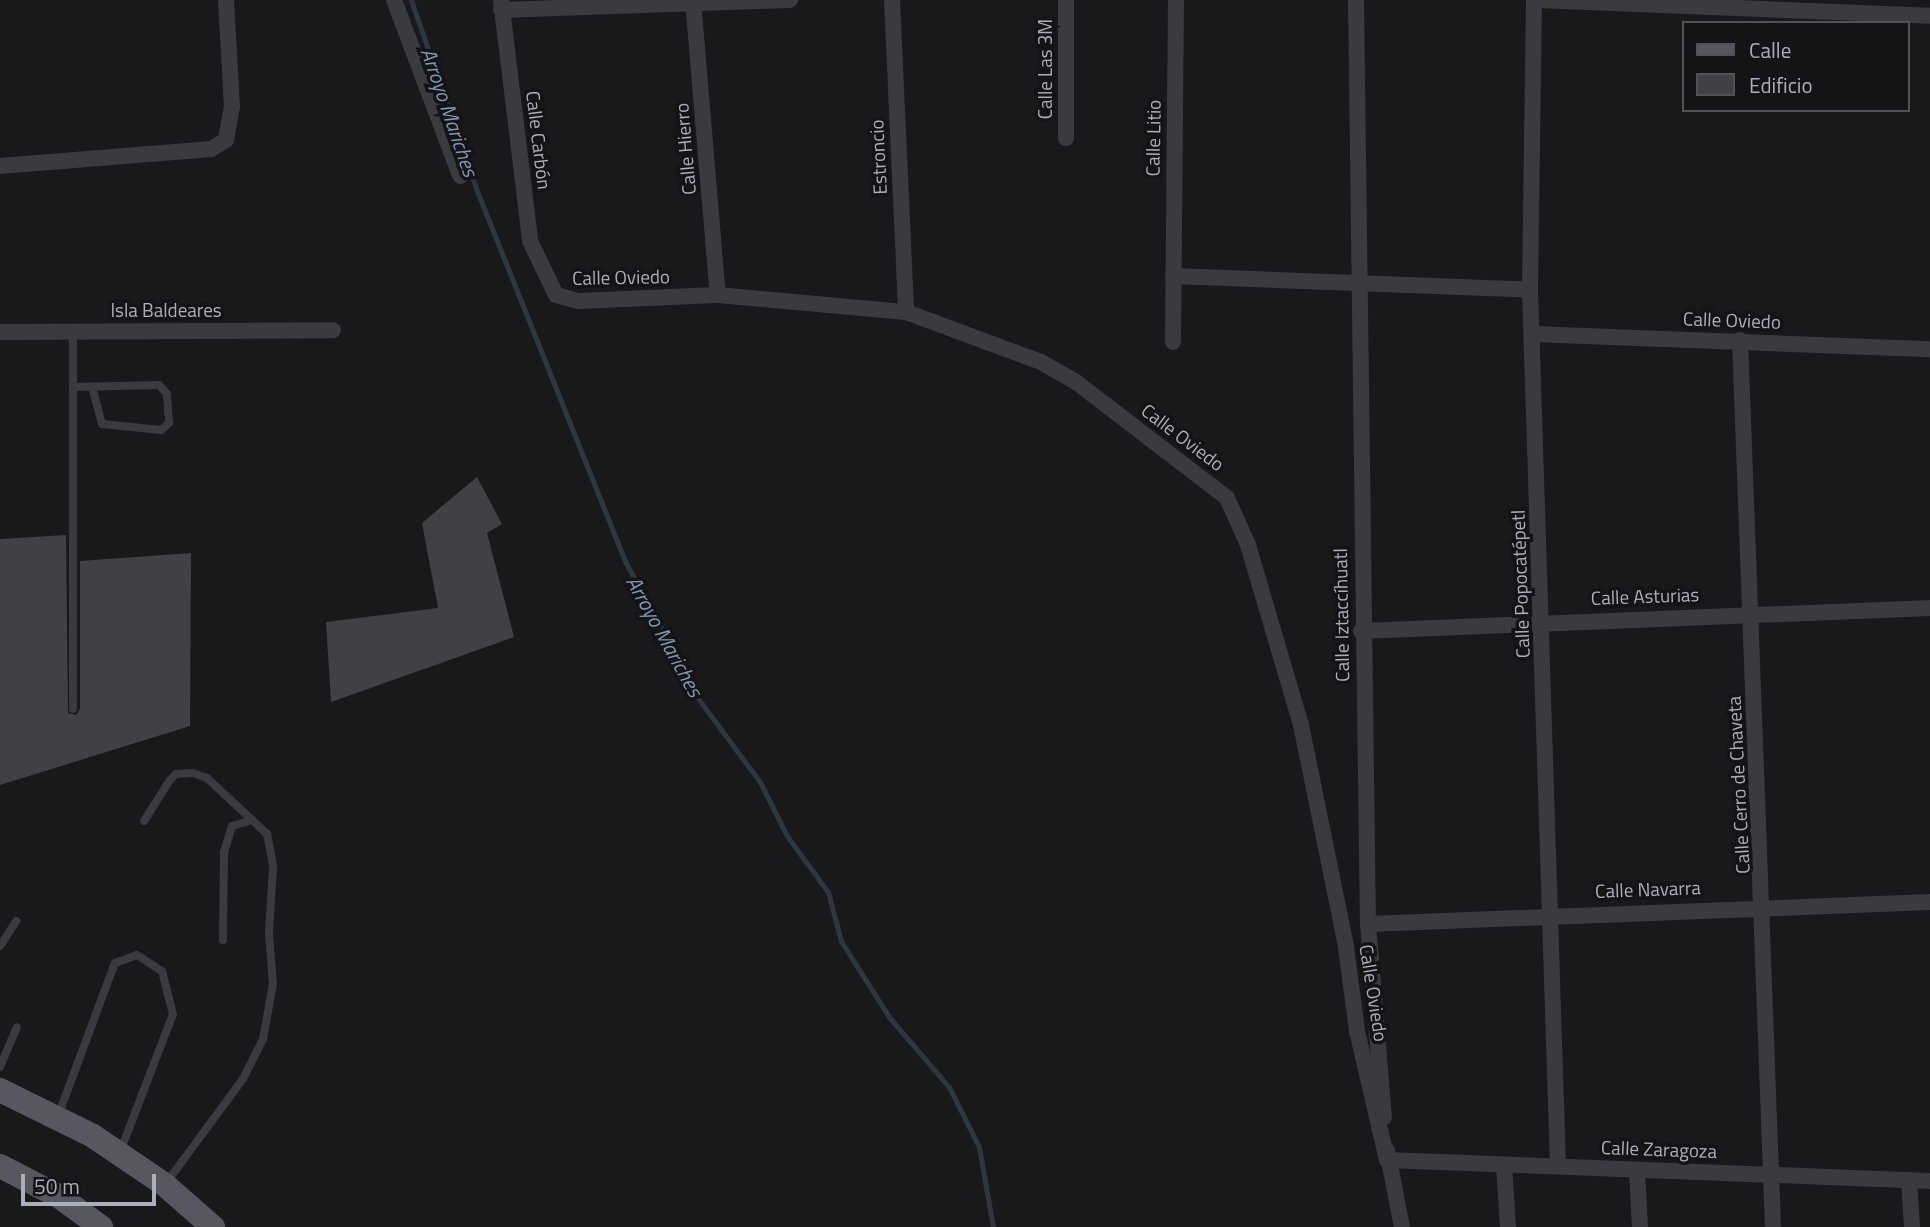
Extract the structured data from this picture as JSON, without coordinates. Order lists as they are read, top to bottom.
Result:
{
  "streets": {
    "street": [
      "Calle Las 3M",
      "Calle Litio",
      "Calle Carbón",
      "Calle Hierro",
      "Estroncio",
      "Calle Oviedo",
      "Isla Baldeares",
      "Calle Popocatépetl",
      "Calle Asturias",
      "Calle Iztaccíhuatl",
      "Calle Cerro de Chaveta",
      "Calle Navarra",
      "Calle Zaragoza"
    ]
  },
  "crossings": [
    ["Calle Carbón", "Calle Oviedo"],
    ["Calle Hierro", "Calle Oviedo"],
    ["Estroncio", "Calle Oviedo"],
    ["Calle Oviedo", "Calle Popocatépetl"],
    ["Calle Oviedo", "Calle Iztaccíhuatl"],
    ["Calle Oviedo", "Calle Cerro de Chaveta"],
    ["Calle Oviedo", "Calle Zaragoza"],
    ["Calle Popocatépetl", "Calle Asturias"],
    ["Calle Popocatépetl", "Calle Navarra"],
    ["Calle Popocatépetl", "Calle Zaragoza"],
    ["Calle Asturias", "Calle Iztaccíhuatl"],
    ["Calle Asturias", "Calle Cerro de Chaveta"],
    ["Calle Iztaccíhuatl", "Calle Navarra"],
    ["Calle Iztaccíhuatl", "Calle Zaragoza"],
    ["Calle Cerro de Chaveta", "Calle Navarra"],
    ["Calle Cerro de Chaveta", "Calle Zaragoza"]
  ],
  "water": ["Arroyo Mariches"],
  "legend": ["Calle", "Edificio"],
  "scale_bar": "50 m"
}
